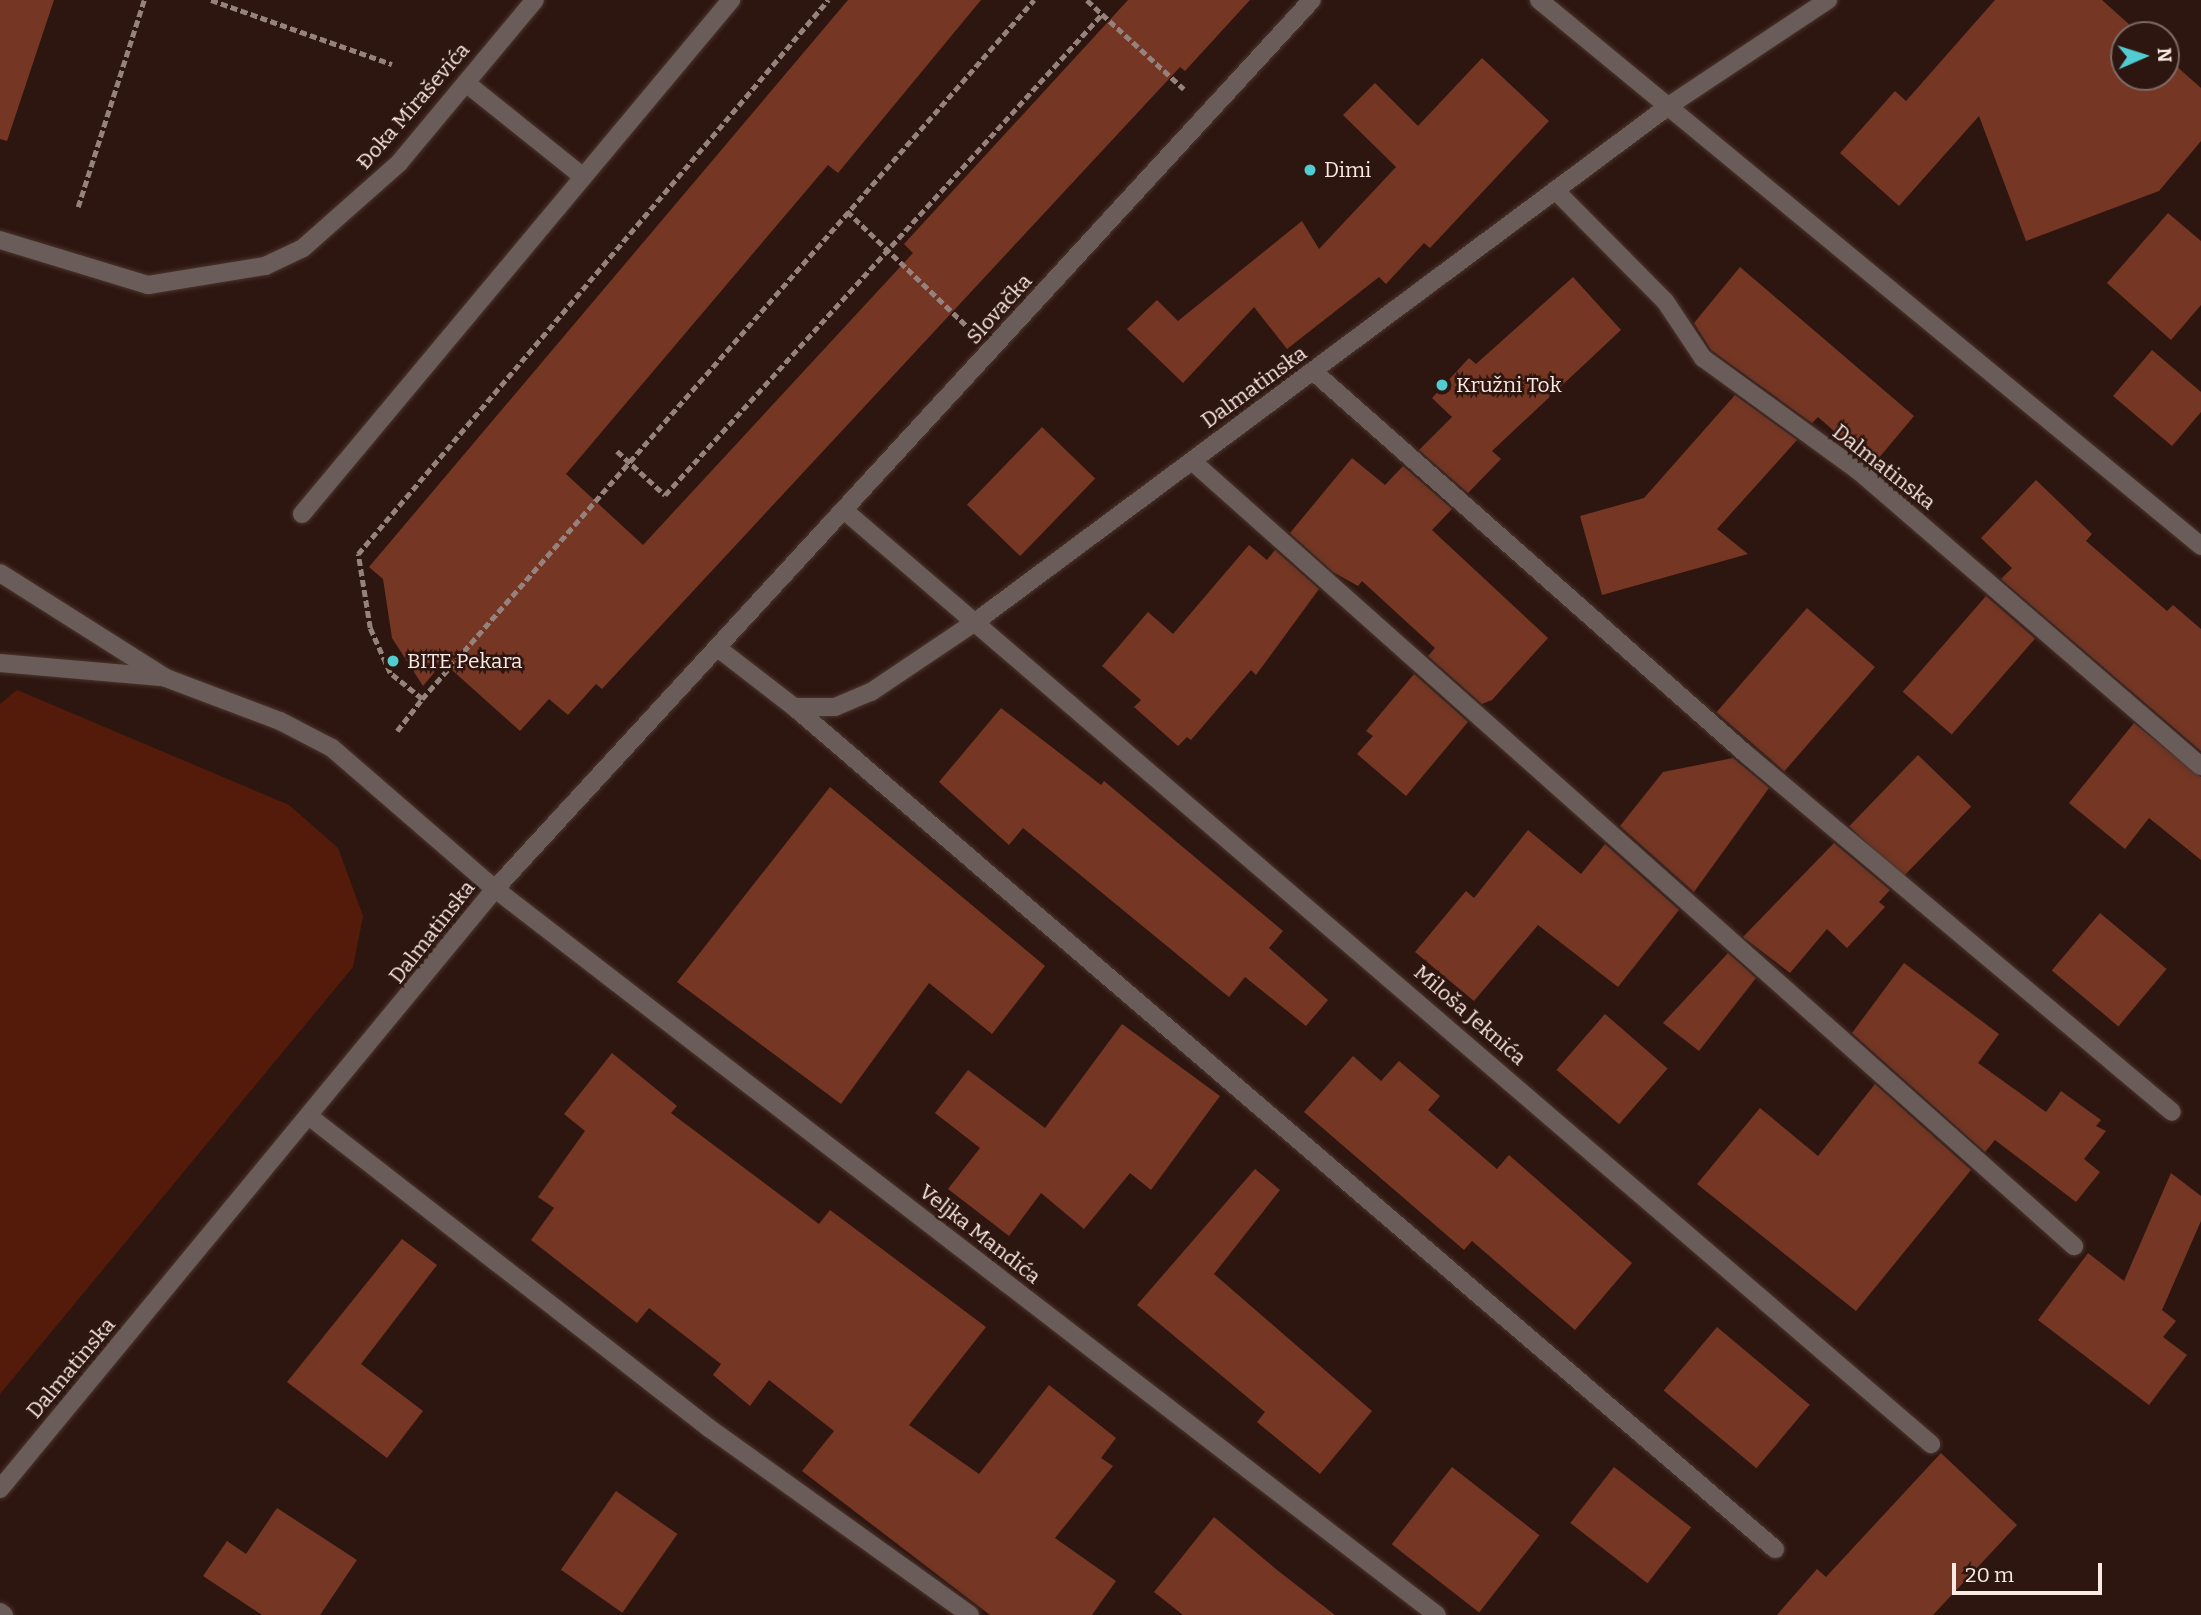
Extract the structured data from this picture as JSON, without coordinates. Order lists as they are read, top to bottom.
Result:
{
  "streets": {
    "street": [
      "Đoka Miraševića",
      "Slovačka",
      "Dalmatinska",
      "Miloša Jeknića",
      "Veljka Mandića"
    ]
  },
  "crossings": [
    ["Slovačka", "Dalmatinska"],
    ["Dalmatinska", "Miloša Jeknića"],
    ["Dalmatinska", "Veljka Mandića"]
  ],
  "places": ["Dimi", "Kružni Tok", "BITE Pekara"],
  "scale_bar": "20 m",
  "north": "right"
}
